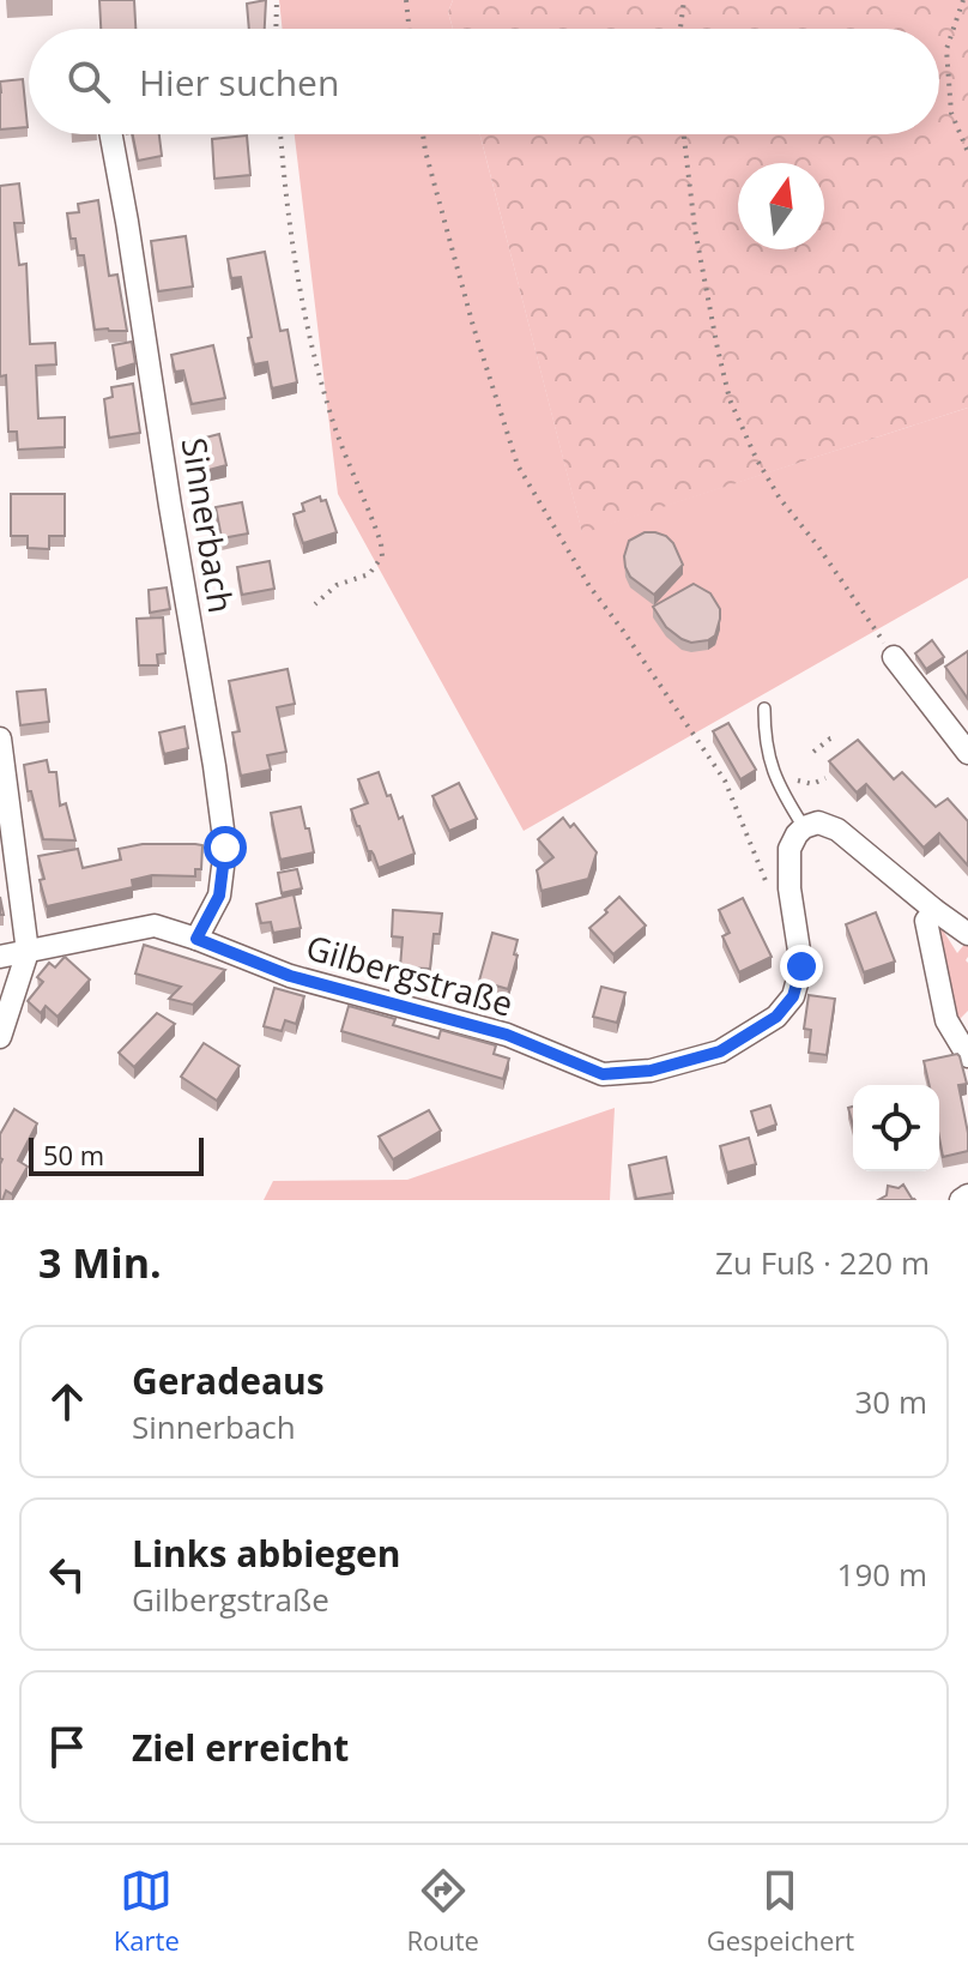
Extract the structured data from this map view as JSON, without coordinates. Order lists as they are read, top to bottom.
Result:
{
  "streets": {
    "street": ["Sinnerbach", "Gilbergstraße"]
  },
  "crossings": [
    ["Sinnerbach", "Gilbergstraße"]
  ],
  "scale_bar": "50 m",
  "north": "top",
  "page": {
    "search": "Hier suchen",
    "scale": "50 m",
    "heading": ["3 Min.", "Zu Fuß · 220 m"],
    "list": [
      ["Geradeaus", "Sinnerbach", "30 m"],
      ["Links abbiegen", "Gilbergstraße", "190 m"],
      "Ziel erreicht"
    ],
    "nav": ["Karte", "Route", "Gespeichert"]
  }
}
